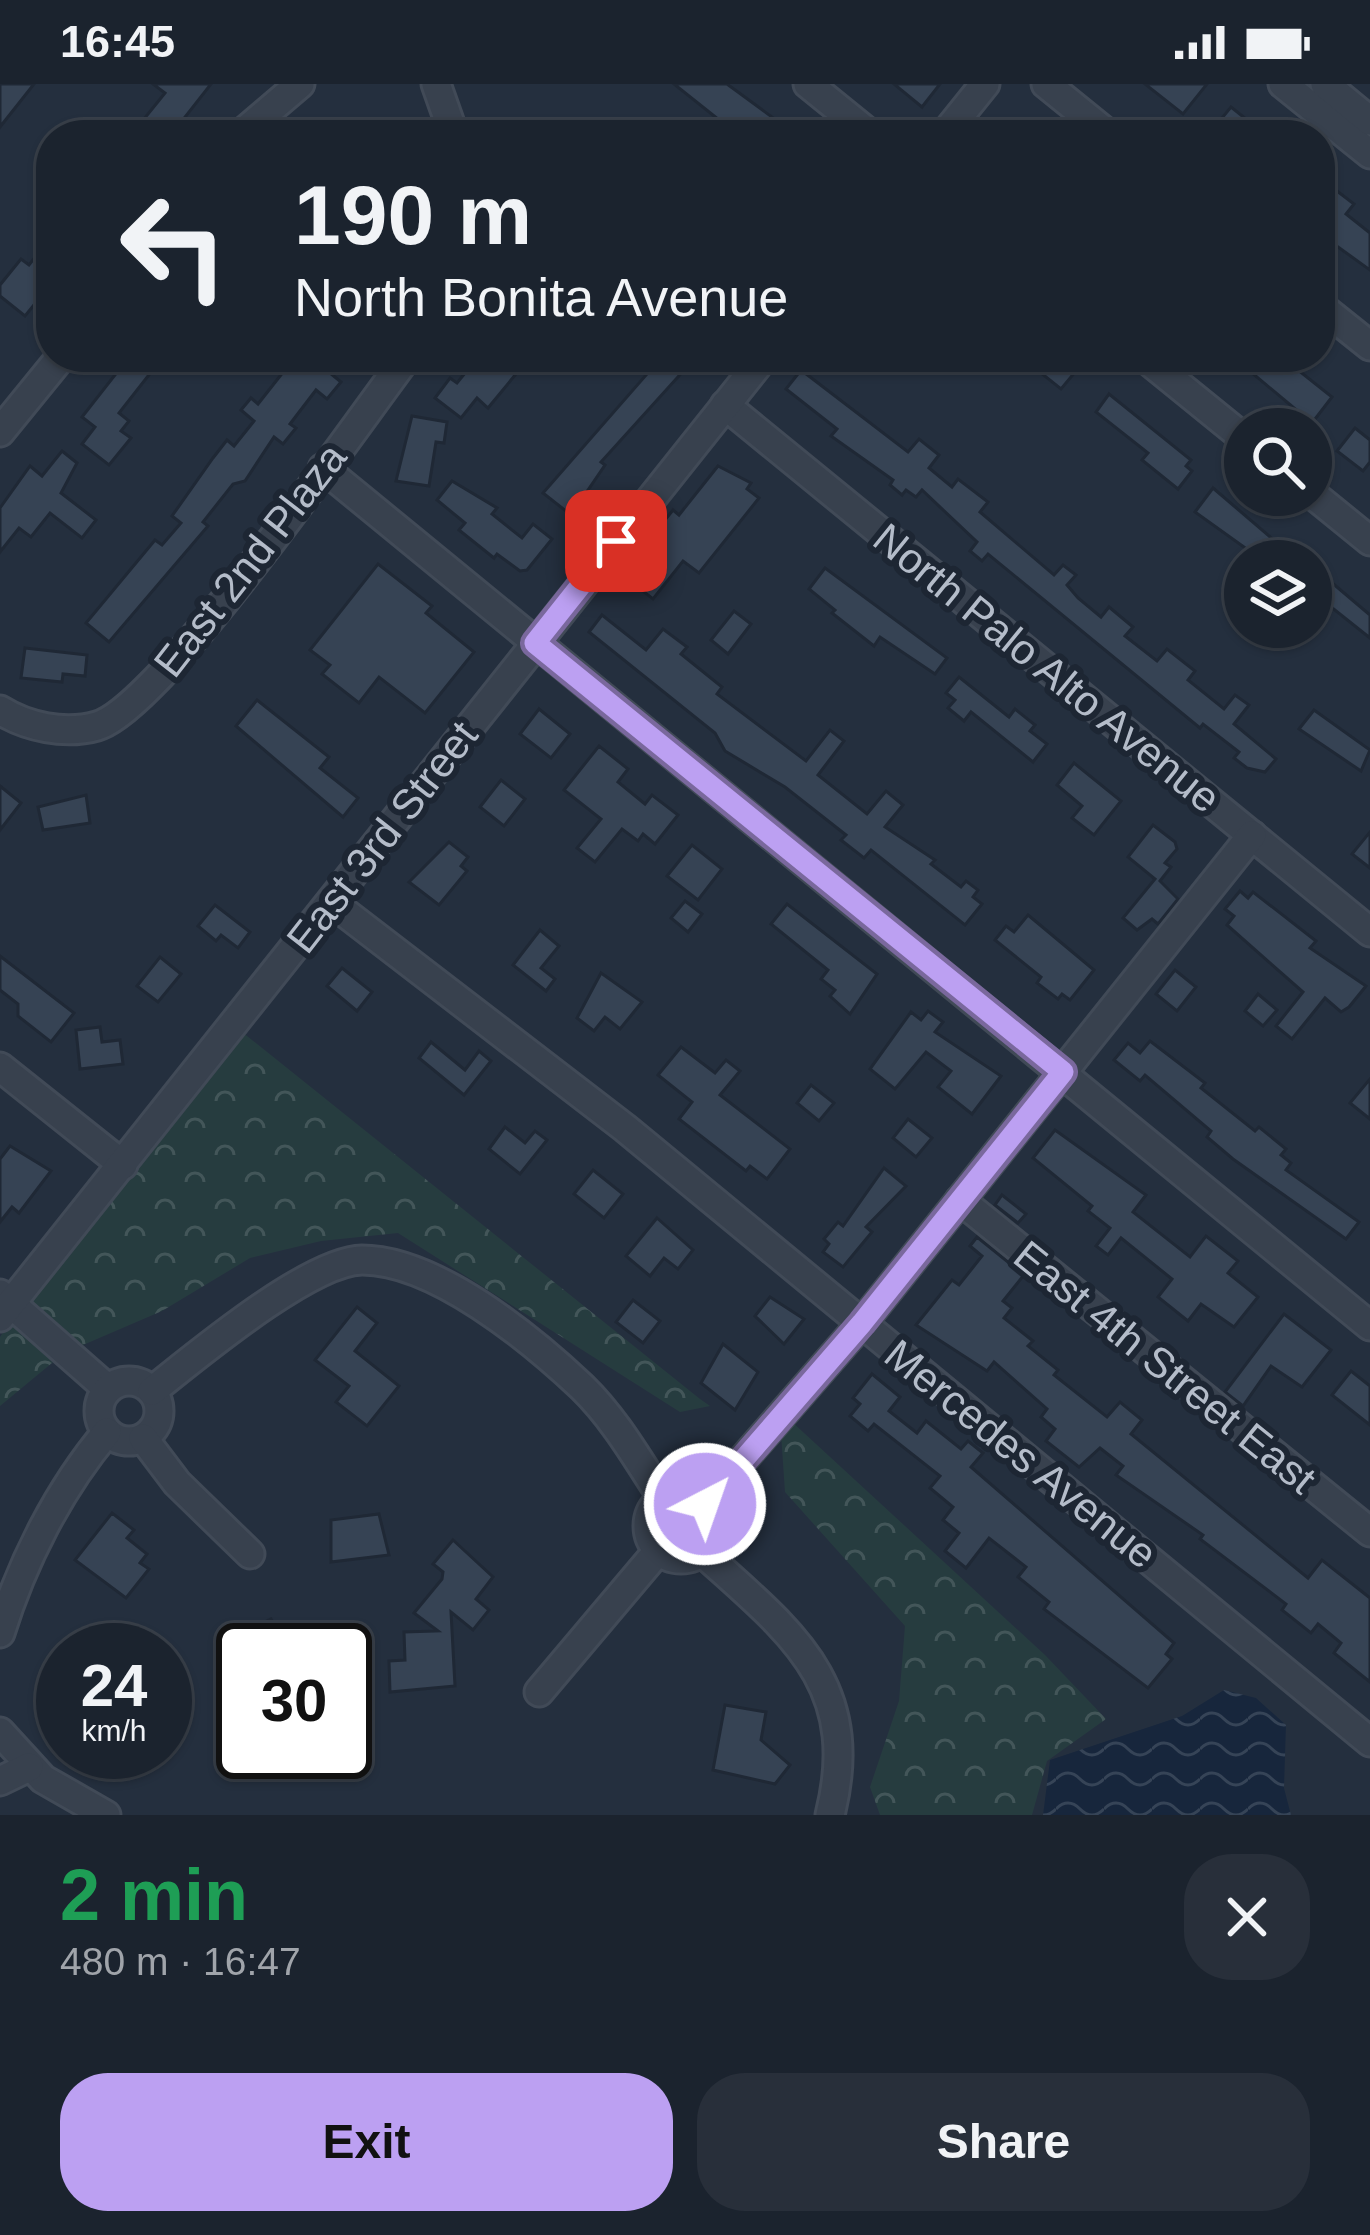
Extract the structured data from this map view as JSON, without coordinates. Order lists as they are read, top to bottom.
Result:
{
  "streets": {
    "street": [
      "East 2nd Plaza",
      "North Palo Alto Avenue",
      "East 3rd Street",
      "East 4th Street East",
      "Mercedes Avenue"
    ]
  },
  "crossings": [
    ["North Palo Alto Avenue", "East 3rd Street"],
    ["East 3rd Street", "Mercedes Avenue"]
  ],
  "page": {
    "status": "16:45",
    "turn": ["190 m", "North Bonita Avenue"],
    "speed": "24 km/h",
    "limit": "30",
    "heading": ["2 min", "480 m · 16:47"],
    "buttons": ["Exit", "Share"]
  }
}
